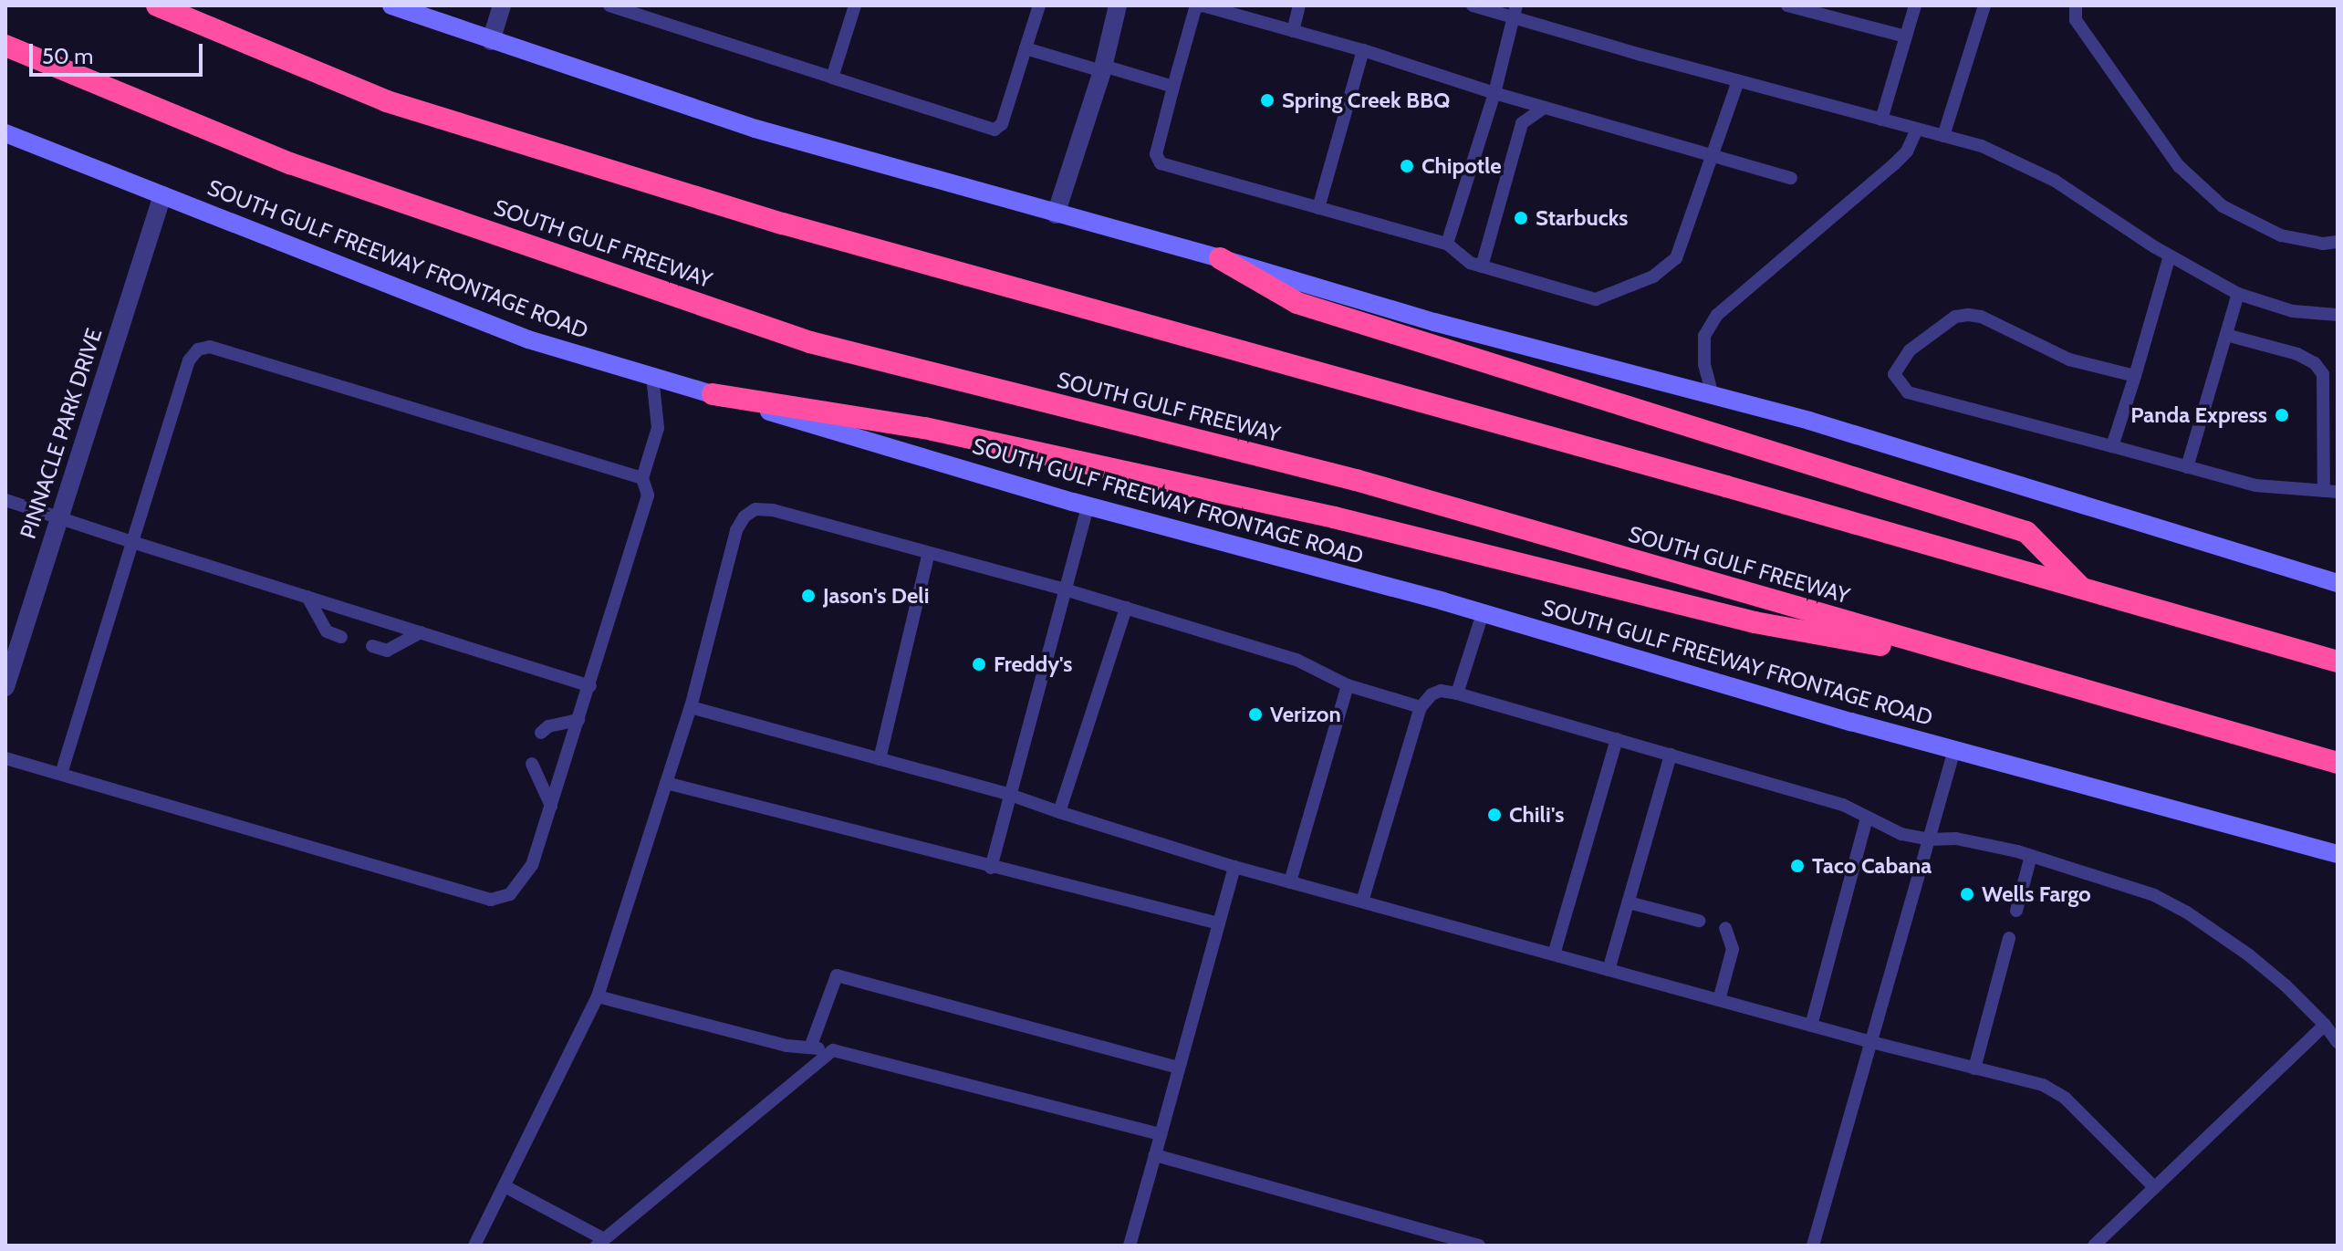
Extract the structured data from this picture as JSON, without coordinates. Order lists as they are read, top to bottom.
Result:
{
  "streets": {
    "highway": ["SOUTH GULF FREEWAY"],
    "main road": ["SOUTH GULF FREEWAY FRONTAGE ROAD"],
    "street": ["PINNACLE PARK DRIVE"]
  },
  "crossings": [
    ["SOUTH GULF FREEWAY FRONTAGE ROAD", "PINNACLE PARK DRIVE"]
  ],
  "places": [
    "Spring Creek BBQ",
    "Chipotle",
    "Starbucks",
    "Panda Express",
    "Jason's Deli",
    "Freddy's",
    "Verizon",
    "Chili's",
    "Taco Cabana",
    "Wells Fargo"
  ],
  "scale_bar": "50 m"
}
